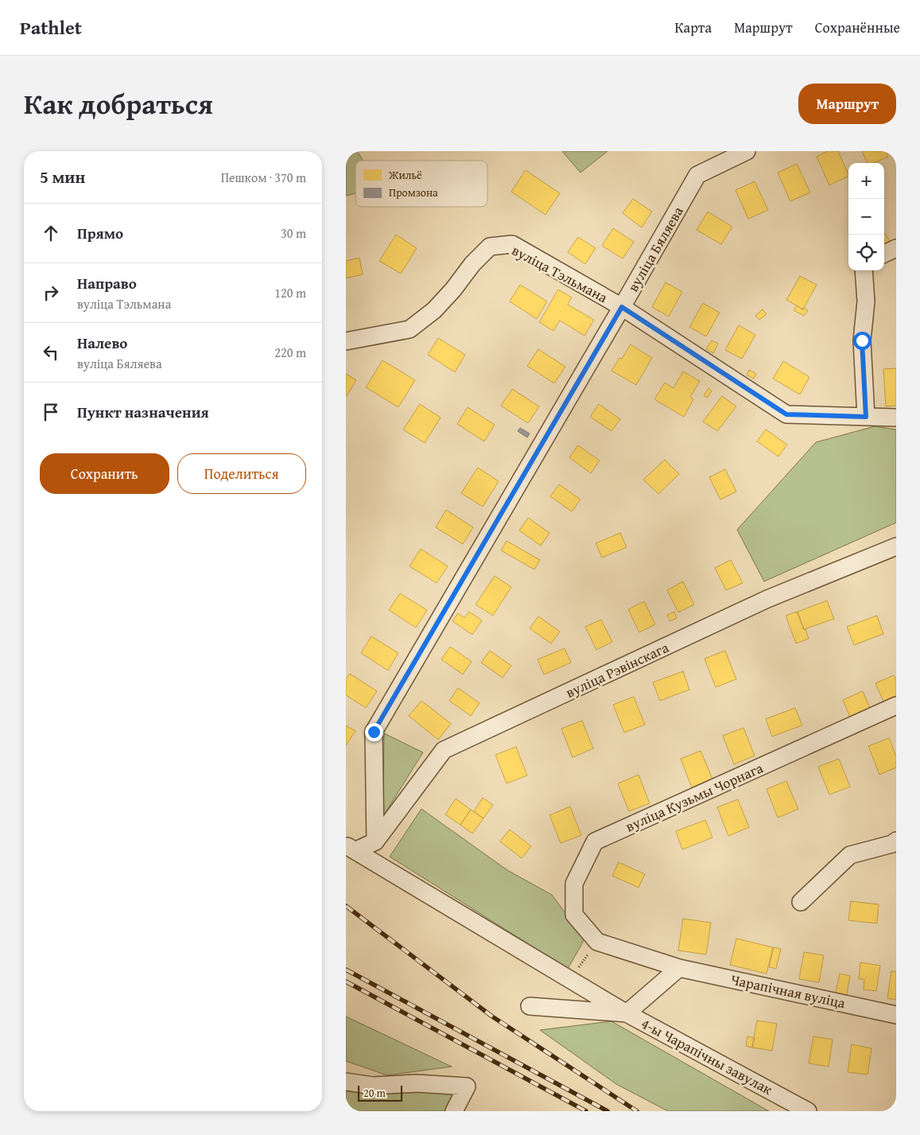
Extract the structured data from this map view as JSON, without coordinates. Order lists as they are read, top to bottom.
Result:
{
  "streets": {
    "street": [
      "вуліца Бяляева",
      "вуліца Тэльмана",
      "вуліца Рэвінскага",
      "вуліца Кузьмы Чорнага",
      "Чарапічная вуліца",
      "4-ы Чарапічны завулак"
    ]
  },
  "crossings": [
    ["вуліца Бяляева", "вуліца Тэльмана"],
    ["вуліца Бяляева", "вуліца Рэвінскага"],
    ["вуліца Кузьмы Чорнага", "Чарапічная вуліца"]
  ],
  "legend": ["Жильё", "Промзона"],
  "scale_bar": "20 m",
  "page": {
    "header": "Pathlet",
    "nav": ["Карта", "Маршрут", "Сохранённые"],
    "title": "Как добраться",
    "buttons": [
      "Маршрут",
      ["Сохранить", "Поделиться"]
    ],
    "heading": ["5 мин", "Пешком · 370 m"],
    "map_buttons": ["+", "−"],
    "list": [
      ["Прямо", "30 m"],
      ["Направо", "вуліца Тэльмана", "120 m"],
      ["Налево", "вуліца Бяляева", "220 m"],
      "Пункт назначения"
    ],
    "scale": "20 m"
  }
}
